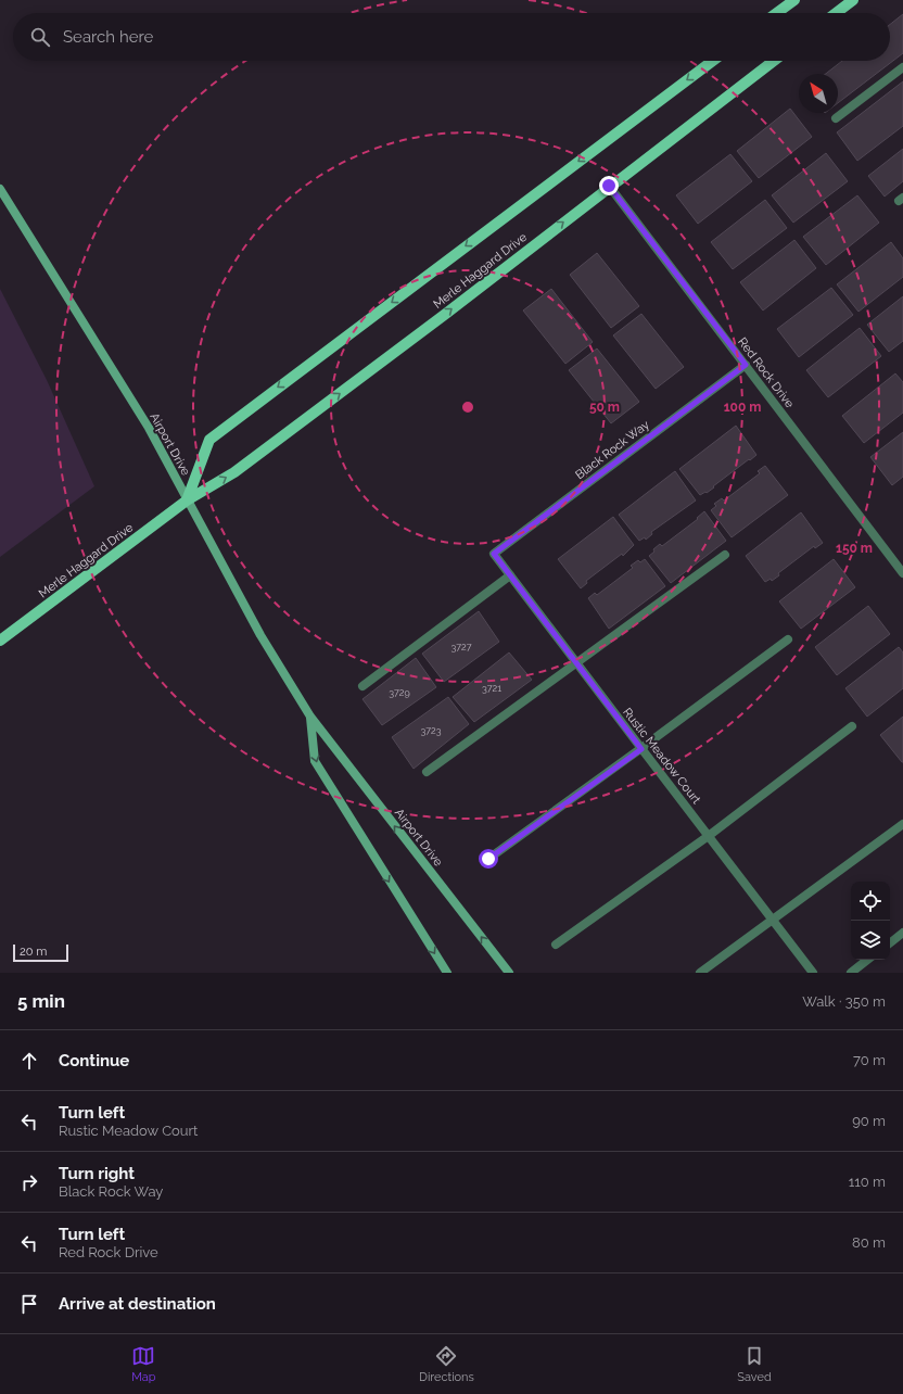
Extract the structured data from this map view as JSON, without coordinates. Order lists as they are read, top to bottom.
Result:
{
  "streets": {
    "main road": ["Merle Haggard Drive", "Airport Drive"],
    "street": ["Red Rock Drive", "Black Rock Way", "Rustic Meadow Court"]
  },
  "crossings": [
    ["Merle Haggard Drive", "Red Rock Drive"],
    ["Merle Haggard Drive", "Airport Drive"],
    ["Red Rock Drive", "Black Rock Way"],
    ["Black Rock Way", "Rustic Meadow Court"]
  ],
  "house_numbers": [
    "3727",
    "3721",
    "3729",
    "3723"
  ],
  "scale_bar": "20 m",
  "north": "top left",
  "page": {
    "search": "Search here",
    "scale": "20 m",
    "heading": ["5 min", "Walk · 350 m"],
    "list": [
      ["Continue", "70 m"],
      ["Turn left", "Rustic Meadow Court", "90 m"],
      ["Turn right", "Black Rock Way", "110 m"],
      ["Turn left", "Red Rock Drive", "80 m"],
      "Arrive at destination"
    ],
    "nav": ["Map", "Directions", "Saved"]
  },
  "rings": ["50 m", "100 m", "150 m"]
}
